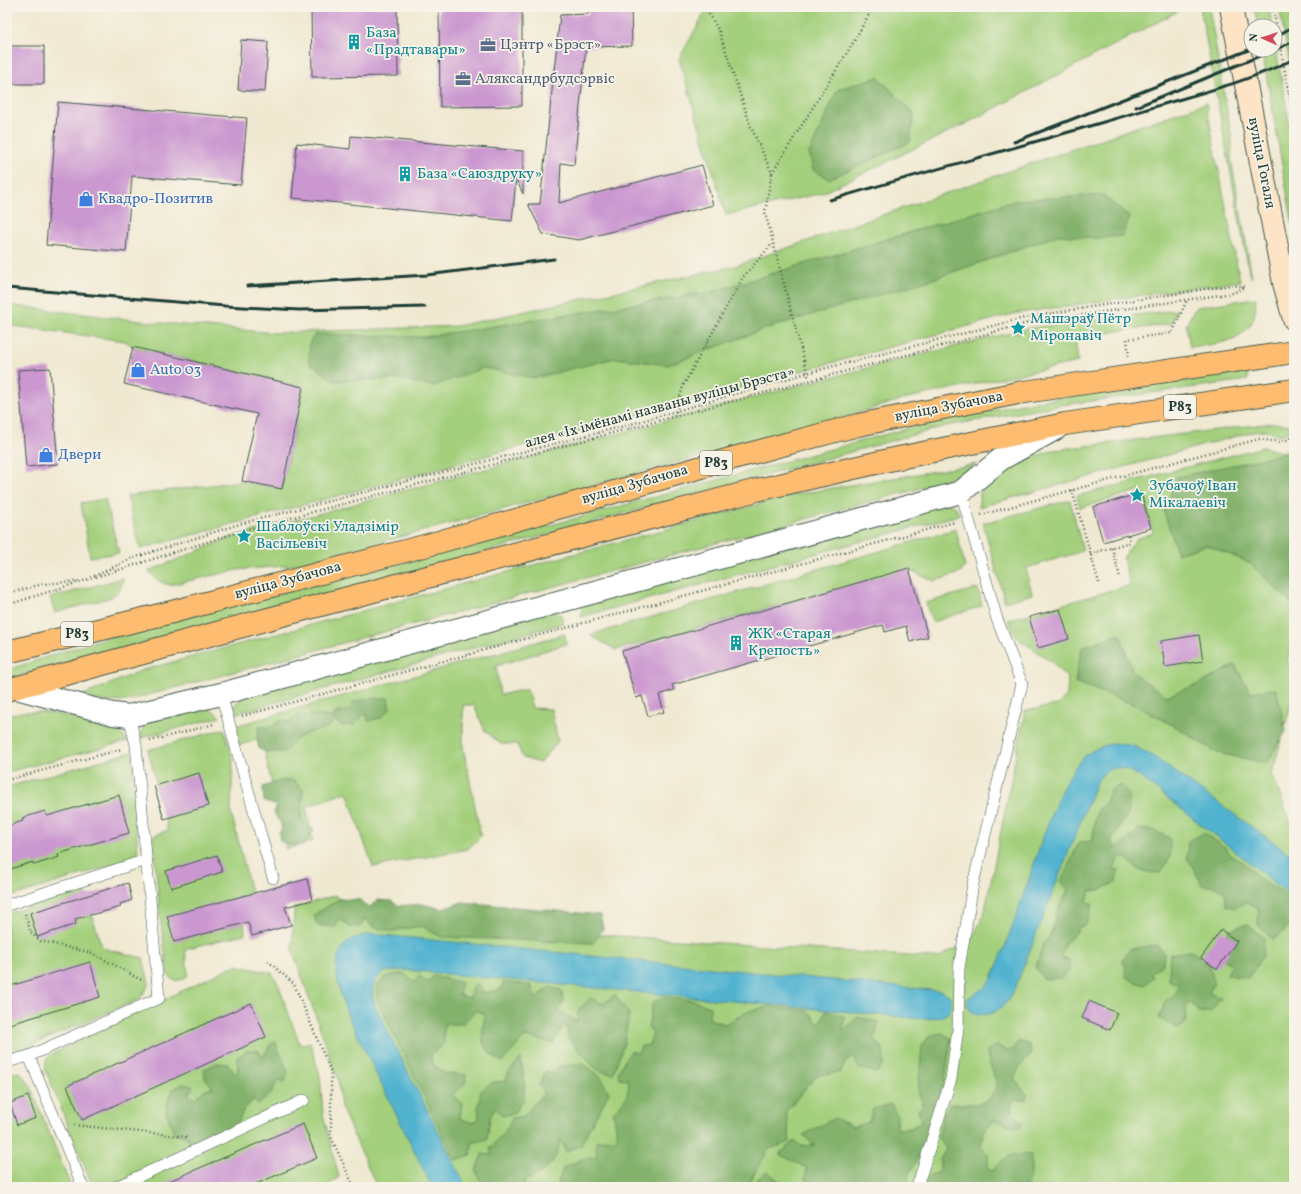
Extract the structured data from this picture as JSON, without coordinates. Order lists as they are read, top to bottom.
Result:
{
  "streets": {
    "highway": ["вуліца Зубачова", "Р83"],
    "main road": ["вуліца Гогаля"],
    "path": ["алея «Іх імёнамі названы вуліцы Брэста»"]
  },
  "places": {
    "building": ["База «Прадтавары»", "База «Саюздруку»", "ЖК «Старая Крепость»"],
    "office": ["Цэнтр «Брэст»", "Аляксандрбудсэрвіс"],
    "shop": ["Квадро-Позитив", "Auto 03", "Двери"],
    "place": ["Машэраў Пётр Міронавіч", "Зубачоў Іван Мікалаевіч", "Шаблоўскі Уладзімір Васільевіч"]
  },
  "north": "left"
}
